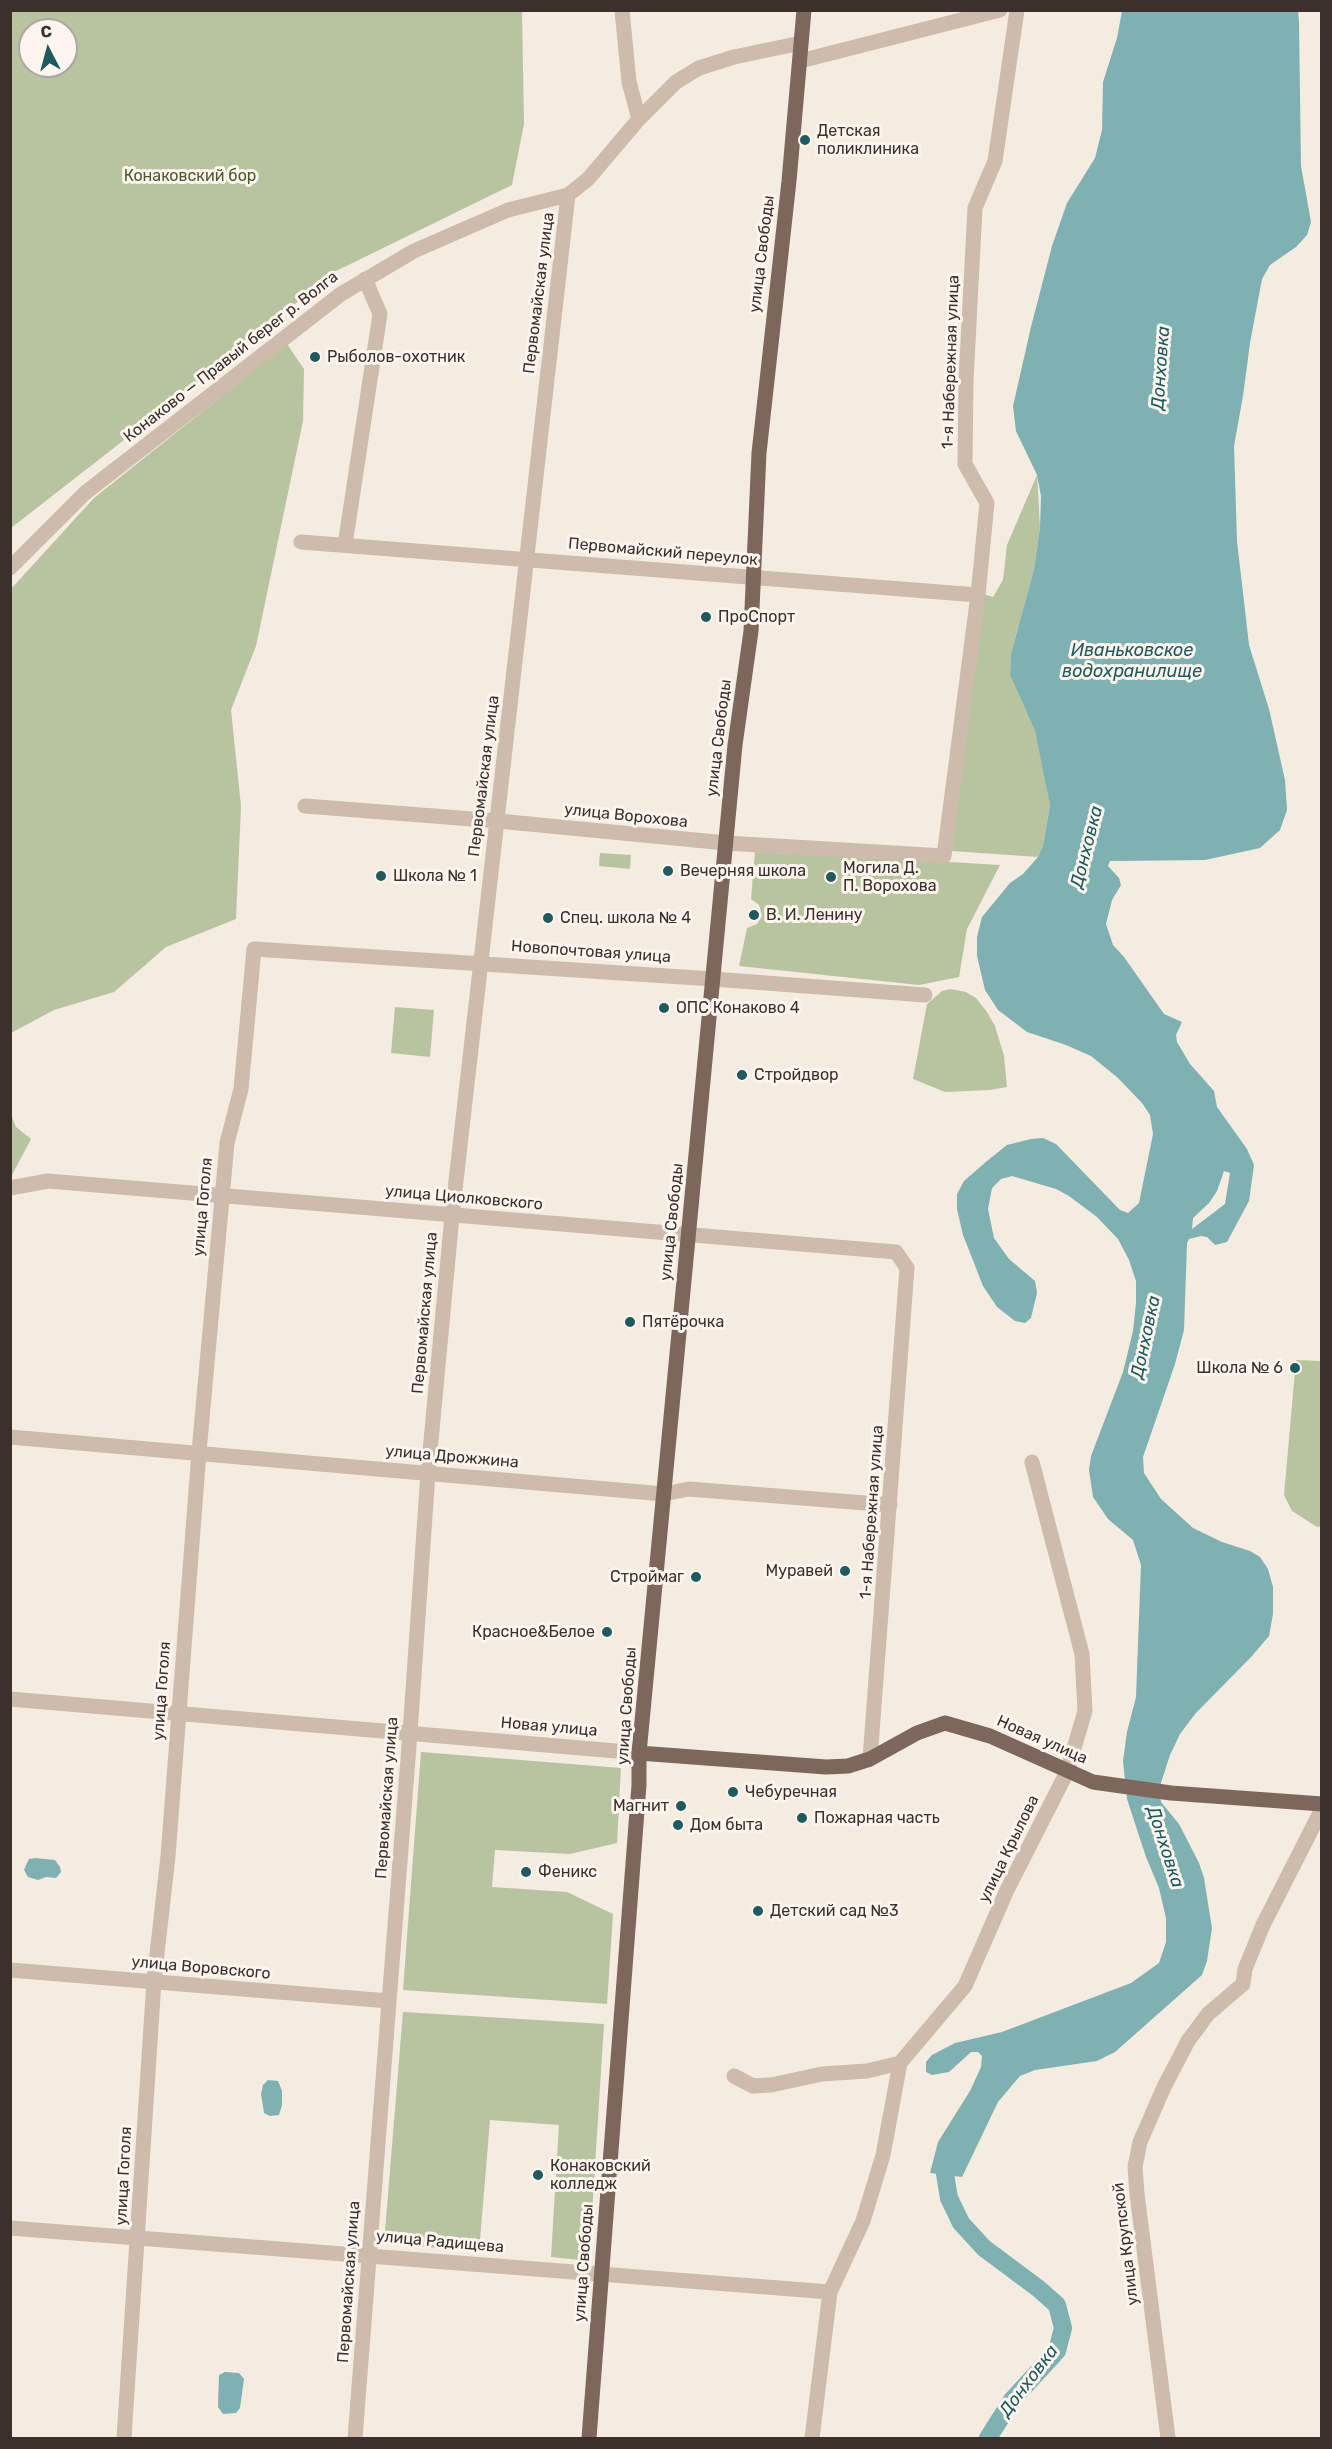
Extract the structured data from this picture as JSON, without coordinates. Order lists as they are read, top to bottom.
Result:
{
  "streets": {
    "main road": ["улица Свободы", "Новая улица"],
    "street": [
      "Первомайская улица",
      "Конаково — Правый берег р. Волга",
      "1-я Набережная улица",
      "Первомайский переулок",
      "улица Ворохова",
      "Новопочтовая улица",
      "улица Циолковского",
      "улица Гоголя",
      "улица Дрожжина",
      "улица Крылова",
      "улица Воровского",
      "улица Радищева",
      "улица Крупской"
    ]
  },
  "crossings": [
    ["улица Свободы", "Конаково — Правый берег р. Волга"],
    ["улица Свободы", "Первомайский переулок"],
    ["улица Свободы", "улица Ворохова"],
    ["улица Свободы", "Новопочтовая улица"],
    ["улица Свободы", "улица Циолковского"],
    ["улица Свободы", "улица Дрожжина"],
    ["улица Свободы", "Новая улица"],
    ["улица Свободы", "улица Радищева"],
    ["Первомайская улица", "Конаково — Правый берег р. Волга"],
    ["Первомайская улица", "Первомайский переулок"],
    ["Первомайская улица", "улица Ворохова"],
    ["Первомайская улица", "Новопочтовая улица"],
    ["Первомайская улица", "улица Циолковского"],
    ["Первомайская улица", "улица Дрожжина"],
    ["Первомайская улица", "Новая улица"],
    ["Первомайская улица", "улица Воровского"],
    ["Первомайская улица", "улица Радищева"],
    ["1-я Набережная улица", "Первомайский переулок"],
    ["1-я Набережная улица", "улица Ворохова"],
    ["1-я Набережная улица", "улица Циолковского"],
    ["1-я Набережная улица", "улица Дрожжина"],
    ["1-я Набережная улица", "Новая улица"],
    ["Новопочтовая улица", "улица Гоголя"],
    ["улица Циолковского", "улица Гоголя"],
    ["улица Гоголя", "улица Дрожжина"],
    ["улица Гоголя", "Новая улица"],
    ["улица Гоголя", "улица Воровского"],
    ["улица Гоголя", "улица Радищева"],
    ["Новая улица", "улица Крылова"]
  ],
  "water": ["Донховка", "Иваньковское водохранилище"],
  "parks": ["Конаковский бор"],
  "places": [
    "Детская поликлиника",
    "Рыболов-охотник",
    "ПроСпорт",
    "Вечерняя школа",
    "Школа № 1",
    "Могила Д. П. Ворохова",
    "В. И. Ленину",
    "Спец. школа № 4",
    "ОПС Конаково 4",
    "Стройдвор",
    "Пятёрочка",
    "Школа № 6",
    "Муравей",
    "Строймаг",
    "Красное&Белое",
    "Чебуречная",
    "Магнит",
    "Пожарная часть",
    "Дом быта",
    "Феникс",
    "Детский сад №3",
    "Конаковский колледж"
  ],
  "north": "top"
}
